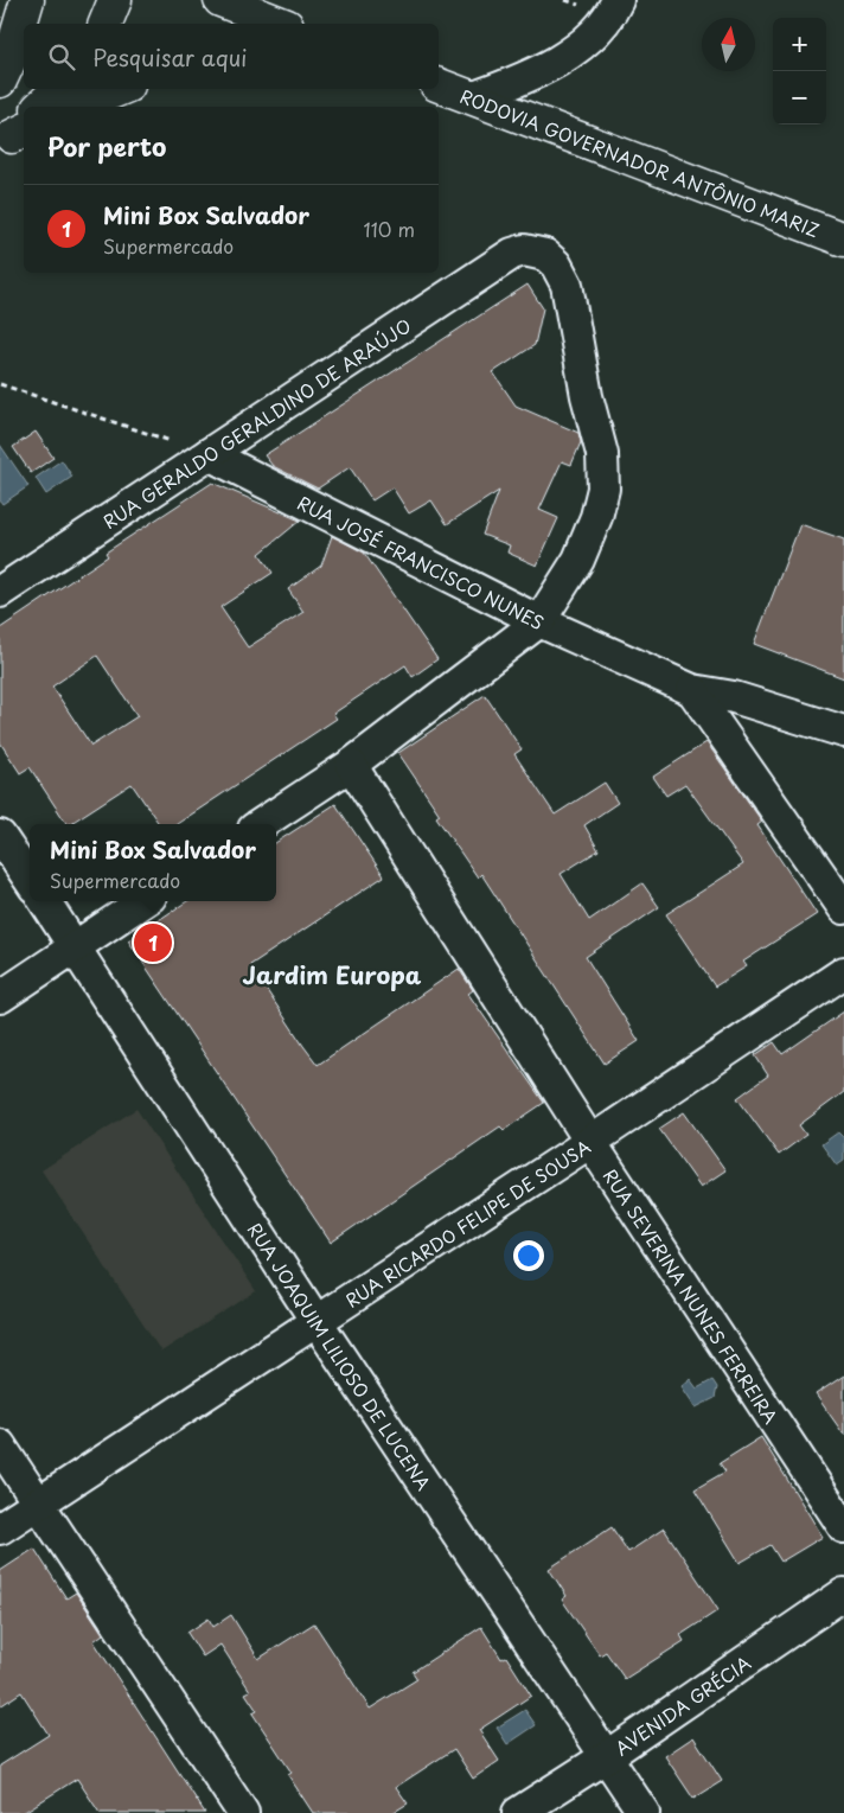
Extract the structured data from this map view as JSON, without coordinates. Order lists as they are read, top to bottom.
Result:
{
  "streets": {
    "main road": ["RODOVIA GOVERNADOR ANTÔNIO MARIZ"],
    "street": [
      "RUA GERALDO GERALDINO DE ARAÚJO",
      "RUA JOSÉ FRANCISCO NUNES",
      "RUA RICARDO FELIPE DE SOUSA",
      "RUA SEVERINA NUNES FERREIRA",
      "RUA JOAQUIM LILIOSO DE LUCENA",
      "AVENIDA GRÉCIA"
    ]
  },
  "crossings": [
    ["RUA GERALDO GERALDINO DE ARAÚJO", "RUA JOSÉ FRANCISCO NUNES"],
    ["RUA RICARDO FELIPE DE SOUSA", "RUA SEVERINA NUNES FERREIRA"],
    ["RUA RICARDO FELIPE DE SOUSA", "RUA JOAQUIM LILIOSO DE LUCENA"],
    ["RUA JOAQUIM LILIOSO DE LUCENA", "AVENIDA GRÉCIA"]
  ],
  "districts": ["Jardim Europa"],
  "north": "top",
  "page": {
    "map_buttons": ["+", "−"],
    "search": "Pesquisar aqui",
    "heading": "Por perto",
    "list": [
      {
        "mark": "1",
        "name": "Mini Box Salvador",
        "note": "Supermercado",
        "value": "110 m"
      }
    ],
    "popup": ["Mini Box Salvador", "Supermercado"],
    "pins": "1"
  }
}
